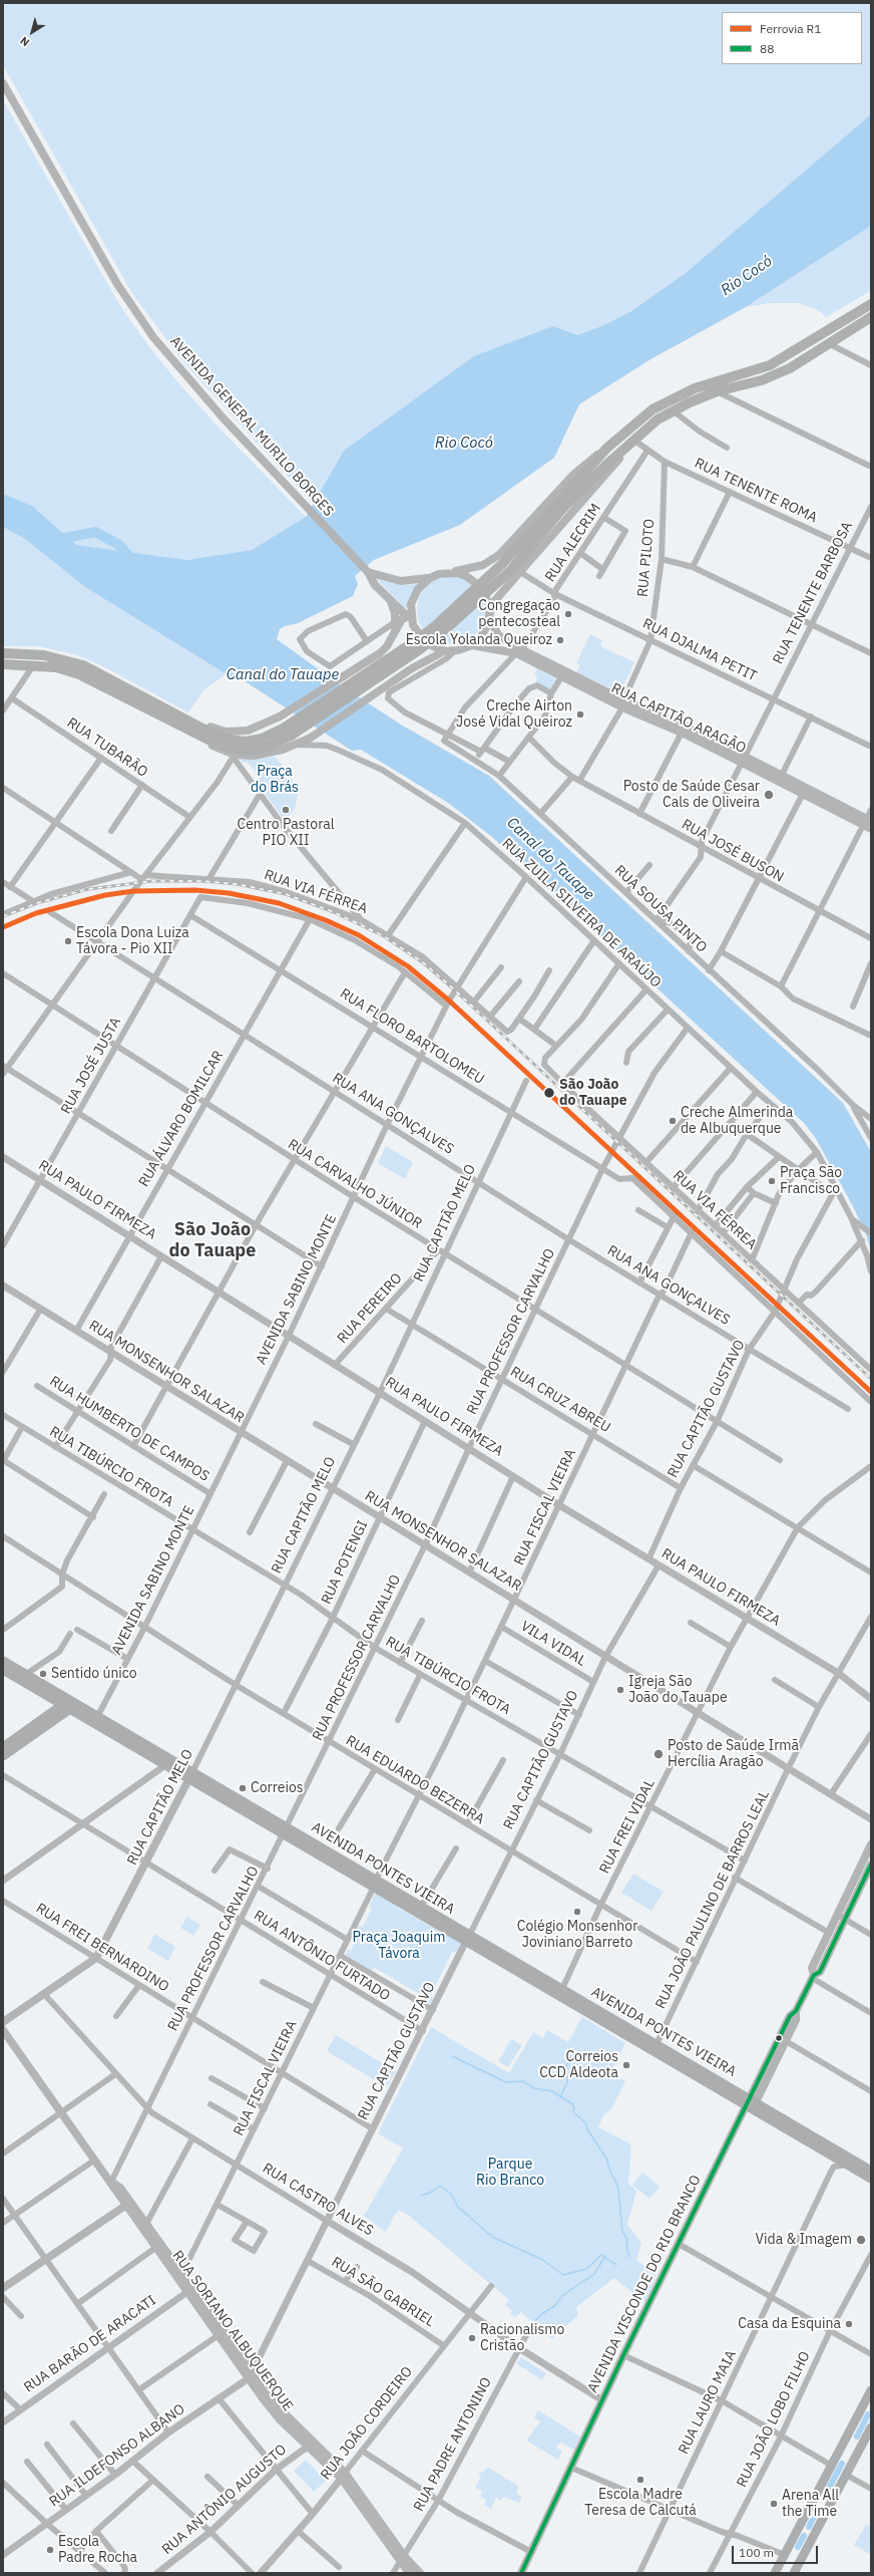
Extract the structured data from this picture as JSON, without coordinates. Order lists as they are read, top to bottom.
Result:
{
  "streets": {
    "main road": [
      "AVENIDA GENERAL MURILO BORGES",
      "RUA CAPITÃO ARAGÃO",
      "RUA CAPITÃO MELO",
      "AVENIDA PONTES VIEIRA",
      "AVENIDA VISCONDE DO RIO BRANCO",
      "RUA SORIANO ALBUQUERQUE"
    ],
    "street": [
      "RUA TENENTE ROMA",
      "RUA ALECRIM",
      "RUA PILOTO",
      "RUA TENENTE BARBOSA",
      "RUA DJALMA PETIT",
      "RUA TUBARÃO",
      "RUA JOSÉ BUSON",
      "RUA VIA FÉRREA",
      "RUA SOUSA PINTO",
      "RUA ZUILA SILVEIRA DE ARAÚJO",
      "RUA FLORO BARTOLOMEU",
      "RUA JOSÉ JUSTA",
      "RUA ANA GONÇALVES",
      "RUA ÁLVARO BOMILCAR",
      "RUA CARVALHO JÚNIOR",
      "RUA PAULO FIRMEZA",
      "AVENIDA SABINO MONTE",
      "RUA PEREIRO",
      "RUA PROFESSOR CARVALHO",
      "RUA MONSENHOR SALAZAR",
      "RUA CRUZ ABREU",
      "RUA CAPITÃO GUSTAVO",
      "RUA HUMBERTO DE CAMPOS",
      "RUA TIBÚRCIO FROTA",
      "RUA FISCAL VIEIRA",
      "RUA POTENGI",
      "VILA VIDAL",
      "RUA EDUARDO BEZERRA",
      "RUA FREI VIDAL",
      "RUA JOÃO PAULINO DE BARROS LEAL",
      "RUA FREI BERNARDINO",
      "RUA ANTÔNIO FURTADO",
      "RUA CASTRO ALVES",
      "RUA SÃO GABRIEL",
      "RUA BARÃO DE ARACATI",
      "RUA LAURO MAIA",
      "RUA JOÃO LOBO FILHO",
      "RUA JOÃO CORDEIRO",
      "RUA PADRE ANTONINO",
      "RUA ILDEFONSO ALBANO",
      "RUA ANTÔNIO AUGUSTO"
    ]
  },
  "crossings": [
    ["AVENIDA GENERAL MURILO BORGES", "RUA CAPITÃO ARAGÃO"],
    ["RUA TENENTE ROMA", "RUA ALECRIM"],
    ["RUA TENENTE ROMA", "RUA PILOTO"],
    ["RUA TENENTE ROMA", "RUA TENENTE BARBOSA"],
    ["RUA ALECRIM", "RUA DJALMA PETIT"],
    ["RUA ALECRIM", "RUA CAPITÃO ARAGÃO"],
    ["RUA ALECRIM", "RUA SOUSA PINTO"],
    ["RUA PILOTO", "RUA DJALMA PETIT"],
    ["RUA PILOTO", "RUA CAPITÃO ARAGÃO"],
    ["RUA TENENTE BARBOSA", "RUA DJALMA PETIT"],
    ["RUA TENENTE BARBOSA", "RUA CAPITÃO ARAGÃO"],
    ["RUA TENENTE BARBOSA", "RUA JOSÉ BUSON"],
    ["RUA TENENTE BARBOSA", "RUA SOUSA PINTO"],
    ["RUA VIA FÉRREA", "RUA JOSÉ JUSTA"],
    ["RUA VIA FÉRREA", "RUA ÁLVARO BOMILCAR"],
    ["RUA VIA FÉRREA", "AVENIDA SABINO MONTE"],
    ["RUA VIA FÉRREA", "RUA PROFESSOR CARVALHO"],
    ["RUA VIA FÉRREA", "RUA CAPITÃO GUSTAVO"],
    ["RUA ZUILA SILVEIRA DE ARAÚJO", "AVENIDA SABINO MONTE"],
    ["RUA ZUILA SILVEIRA DE ARAÚJO", "RUA PROFESSOR CARVALHO"],
    ["RUA ZUILA SILVEIRA DE ARAÚJO", "RUA CAPITÃO GUSTAVO"],
    ["RUA FLORO BARTOLOMEU", "RUA JOSÉ JUSTA"],
    ["RUA FLORO BARTOLOMEU", "RUA ÁLVARO BOMILCAR"],
    ["RUA FLORO BARTOLOMEU", "RUA CAPITÃO MELO"],
    ["RUA FLORO BARTOLOMEU", "AVENIDA SABINO MONTE"],
    ["RUA FLORO BARTOLOMEU", "RUA PROFESSOR CARVALHO"],
    ["RUA JOSÉ JUSTA", "RUA ANA GONÇALVES"],
    ["RUA JOSÉ JUSTA", "RUA CARVALHO JÚNIOR"],
    ["RUA JOSÉ JUSTA", "RUA PAULO FIRMEZA"],
    ["RUA ANA GONÇALVES", "RUA ÁLVARO BOMILCAR"],
    ["RUA ANA GONÇALVES", "RUA CAPITÃO MELO"],
    ["RUA ANA GONÇALVES", "AVENIDA SABINO MONTE"],
    ["RUA ANA GONÇALVES", "RUA PROFESSOR CARVALHO"],
    ["RUA ANA GONÇALVES", "RUA CAPITÃO GUSTAVO"],
    ["RUA ANA GONÇALVES", "RUA FISCAL VIEIRA"],
    ["RUA ÁLVARO BOMILCAR", "RUA CARVALHO JÚNIOR"],
    ["RUA ÁLVARO BOMILCAR", "RUA PAULO FIRMEZA"],
    ["RUA ÁLVARO BOMILCAR", "RUA MONSENHOR SALAZAR"],
    ["RUA CARVALHO JÚNIOR", "RUA CAPITÃO MELO"],
    ["RUA CARVALHO JÚNIOR", "AVENIDA SABINO MONTE"],
    ["RUA CARVALHO JÚNIOR", "RUA PEREIRO"],
    ["RUA CARVALHO JÚNIOR", "RUA PROFESSOR CARVALHO"],
    ["RUA CARVALHO JÚNIOR", "RUA CAPITÃO GUSTAVO"],
    ["RUA CARVALHO JÚNIOR", "RUA FISCAL VIEIRA"],
    ["RUA PAULO FIRMEZA", "RUA CAPITÃO MELO"],
    ["RUA PAULO FIRMEZA", "AVENIDA SABINO MONTE"],
    ["RUA PAULO FIRMEZA", "RUA PEREIRO"],
    ["RUA PAULO FIRMEZA", "RUA PROFESSOR CARVALHO"],
    ["RUA PAULO FIRMEZA", "RUA CAPITÃO GUSTAVO"],
    ["RUA PAULO FIRMEZA", "RUA FISCAL VIEIRA"],
    ["RUA PAULO FIRMEZA", "RUA POTENGI"],
    ["RUA PAULO FIRMEZA", "RUA FREI VIDAL"],
    ["RUA PAULO FIRMEZA", "RUA JOÃO PAULINO DE BARROS LEAL"],
    ["RUA CAPITÃO MELO", "RUA MONSENHOR SALAZAR"],
    ["RUA CAPITÃO MELO", "RUA CRUZ ABREU"],
    ["RUA CAPITÃO MELO", "RUA TIBÚRCIO FROTA"],
    ["RUA CAPITÃO MELO", "RUA EDUARDO BEZERRA"],
    ["RUA CAPITÃO MELO", "AVENIDA PONTES VIEIRA"],
    ["RUA CAPITÃO MELO", "RUA FREI BERNARDINO"],
    ["RUA CAPITÃO MELO", "RUA ANTÔNIO FURTADO"],
    ["AVENIDA SABINO MONTE", "RUA MONSENHOR SALAZAR"],
    ["AVENIDA SABINO MONTE", "RUA HUMBERTO DE CAMPOS"],
    ["AVENIDA SABINO MONTE", "RUA TIBÚRCIO FROTA"],
    ["AVENIDA SABINO MONTE", "RUA EDUARDO BEZERRA"],
    ["AVENIDA SABINO MONTE", "AVENIDA PONTES VIEIRA"],
    ["RUA PEREIRO", "RUA CRUZ ABREU"],
    ["RUA PROFESSOR CARVALHO", "RUA MONSENHOR SALAZAR"],
    ["RUA PROFESSOR CARVALHO", "RUA CRUZ ABREU"],
    ["RUA PROFESSOR CARVALHO", "RUA TIBÚRCIO FROTA"],
    ["RUA PROFESSOR CARVALHO", "RUA EDUARDO BEZERRA"],
    ["RUA PROFESSOR CARVALHO", "AVENIDA PONTES VIEIRA"],
    ["RUA PROFESSOR CARVALHO", "RUA FREI BERNARDINO"],
    ["RUA PROFESSOR CARVALHO", "RUA ANTÔNIO FURTADO"],
    ["RUA PROFESSOR CARVALHO", "RUA CASTRO ALVES"],
    ["RUA PROFESSOR CARVALHO", "RUA SORIANO ALBUQUERQUE"],
    ["RUA MONSENHOR SALAZAR", "RUA CAPITÃO GUSTAVO"],
    ["RUA MONSENHOR SALAZAR", "RUA FISCAL VIEIRA"],
    ["RUA MONSENHOR SALAZAR", "RUA POTENGI"],
    ["RUA MONSENHOR SALAZAR", "RUA FREI VIDAL"],
    ["RUA MONSENHOR SALAZAR", "RUA JOÃO PAULINO DE BARROS LEAL"],
    ["RUA CRUZ ABREU", "RUA CAPITÃO GUSTAVO"],
    ["RUA CRUZ ABREU", "RUA FISCAL VIEIRA"],
    ["RUA CAPITÃO GUSTAVO", "RUA TIBÚRCIO FROTA"],
    ["RUA CAPITÃO GUSTAVO", "VILA VIDAL"],
    ["RUA CAPITÃO GUSTAVO", "RUA EDUARDO BEZERRA"],
    ["RUA CAPITÃO GUSTAVO", "AVENIDA PONTES VIEIRA"],
    ["RUA CAPITÃO GUSTAVO", "RUA FREI BERNARDINO"],
    ["RUA CAPITÃO GUSTAVO", "RUA ANTÔNIO FURTADO"],
    ["RUA CAPITÃO GUSTAVO", "RUA CASTRO ALVES"],
    ["RUA CAPITÃO GUSTAVO", "RUA SÃO GABRIEL"],
    ["RUA CAPITÃO GUSTAVO", "RUA SORIANO ALBUQUERQUE"],
    ["RUA CAPITÃO GUSTAVO", "RUA ILDEFONSO ALBANO"],
    ["RUA TIBÚRCIO FROTA", "RUA FISCAL VIEIRA"],
    ["RUA TIBÚRCIO FROTA", "RUA POTENGI"],
    ["RUA TIBÚRCIO FROTA", "RUA FREI VIDAL"],
    ["RUA TIBÚRCIO FROTA", "RUA JOÃO PAULINO DE BARROS LEAL"],
    ["RUA FISCAL VIEIRA", "VILA VIDAL"],
    ["RUA FISCAL VIEIRA", "RUA EDUARDO BEZERRA"],
    ["RUA FISCAL VIEIRA", "AVENIDA PONTES VIEIRA"],
    ["RUA FISCAL VIEIRA", "RUA FREI BERNARDINO"],
    ["RUA FISCAL VIEIRA", "RUA ANTÔNIO FURTADO"],
    ["RUA FISCAL VIEIRA", "RUA CASTRO ALVES"],
    ["RUA FISCAL VIEIRA", "RUA SORIANO ALBUQUERQUE"],
    ["RUA POTENGI", "RUA EDUARDO BEZERRA"],
    ["RUA EDUARDO BEZERRA", "RUA FREI VIDAL"],
    ["RUA EDUARDO BEZERRA", "RUA JOÃO PAULINO DE BARROS LEAL"],
    ["RUA FREI VIDAL", "AVENIDA PONTES VIEIRA"],
    ["AVENIDA PONTES VIEIRA", "RUA JOÃO PAULINO DE BARROS LEAL"],
    ["AVENIDA PONTES VIEIRA", "AVENIDA VISCONDE DO RIO BRANCO"],
    ["RUA CASTRO ALVES", "AVENIDA VISCONDE DO RIO BRANCO"],
    ["RUA CASTRO ALVES", "RUA JOÃO CORDEIRO"],
    ["RUA CASTRO ALVES", "RUA PADRE ANTONINO"],
    ["RUA SÃO GABRIEL", "RUA JOÃO CORDEIRO"],
    ["RUA SORIANO ALBUQUERQUE", "RUA BARÃO DE ARACATI"],
    ["RUA SORIANO ALBUQUERQUE", "RUA JOÃO CORDEIRO"],
    ["RUA SORIANO ALBUQUERQUE", "RUA PADRE ANTONINO"],
    ["RUA SORIANO ALBUQUERQUE", "RUA ILDEFONSO ALBANO"],
    ["RUA SORIANO ALBUQUERQUE", "RUA ANTÔNIO AUGUSTO"]
  ],
  "districts": ["São João do Tauape"],
  "water": ["Rio Cocó", "Canal do Tauape"],
  "parks": ["Praça do Brás", "Praça Joaquim Távora", "Parque Rio Branco"],
  "places": [
    "Congregação pentecosteal",
    "Escola Yolanda Queiroz",
    "Creche Airton José Vidal Queiroz",
    "Posto de Saúde Cesar Cals de Oliveira",
    "Centro Pastoral PIO XII",
    "Escola Dona Luiza Távora - Pio XII",
    "São João do Tauape",
    "Creche Almerinda de Albuquerque",
    "Praça São Francisco",
    "Sentido único",
    "Igreja São João do Tauape",
    "Posto de Saúde Irmã Hercília Aragão",
    "Correios",
    "Colégio Monsenhor Joviniano Barreto",
    "Correios CCD Aldeota",
    "Vida & Imagem",
    "Casa da Esquina",
    "Racionalismo Cristão",
    "Escola Madre Teresa de Calcutá",
    "Arena All the Time",
    "Escola Padre Rocha"
  ],
  "lines": ["rail line R1", "transit line 88"],
  "legend": ["Ferrovia R1", "88"],
  "scale_bar": "100 m",
  "north": "bottom left"
}
